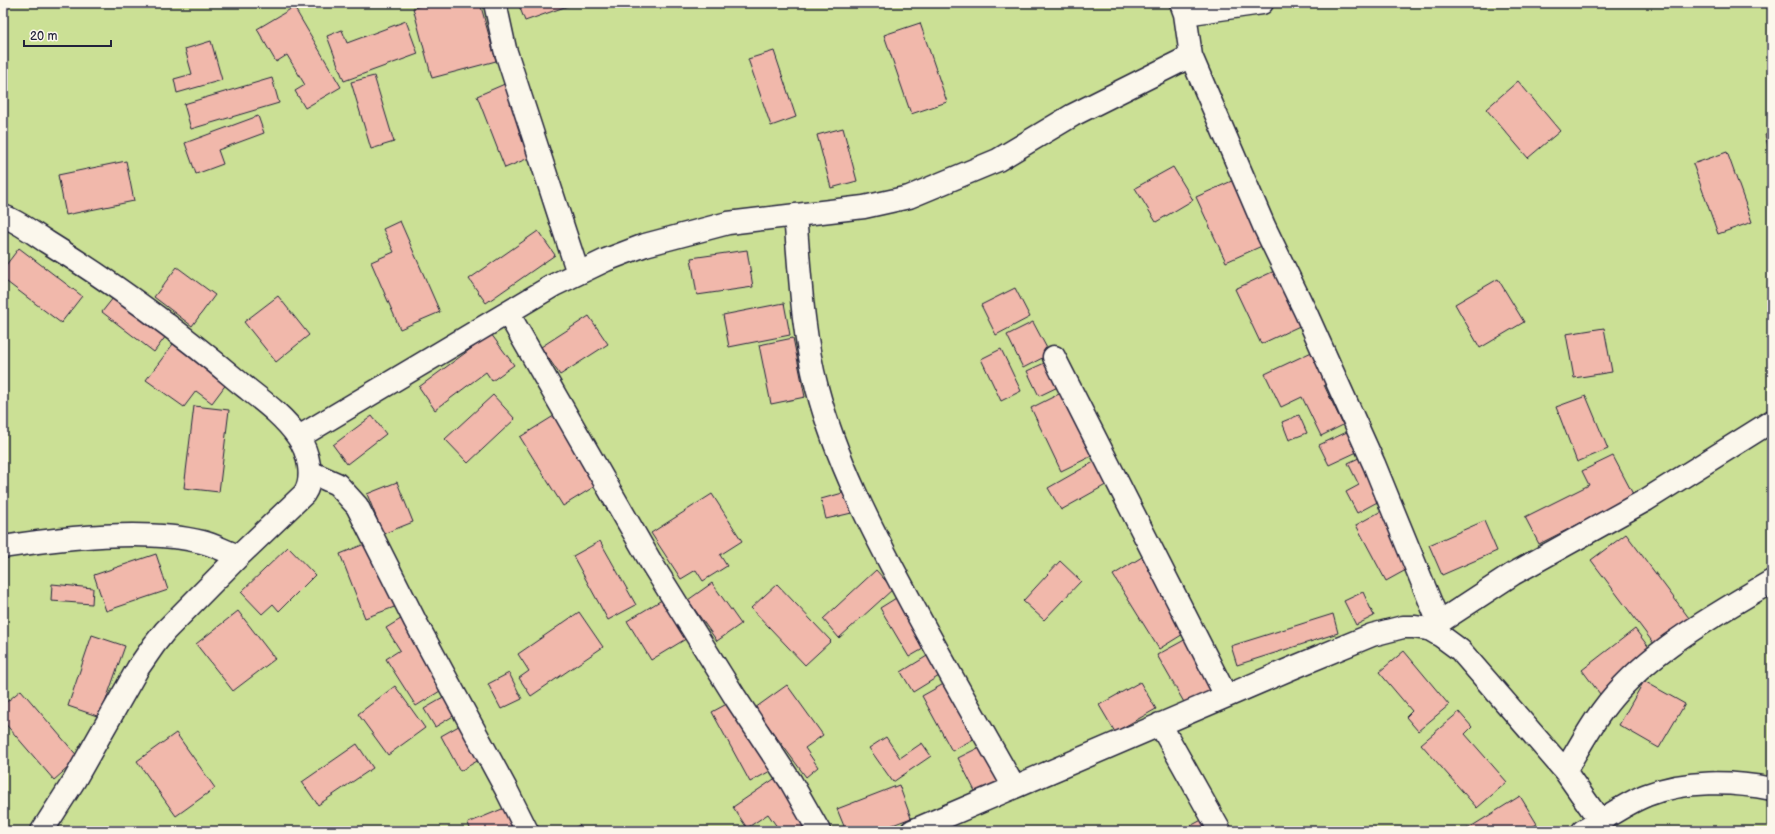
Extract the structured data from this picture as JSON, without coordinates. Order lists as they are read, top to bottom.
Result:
{
  "scale_bar": "20 m"
}
